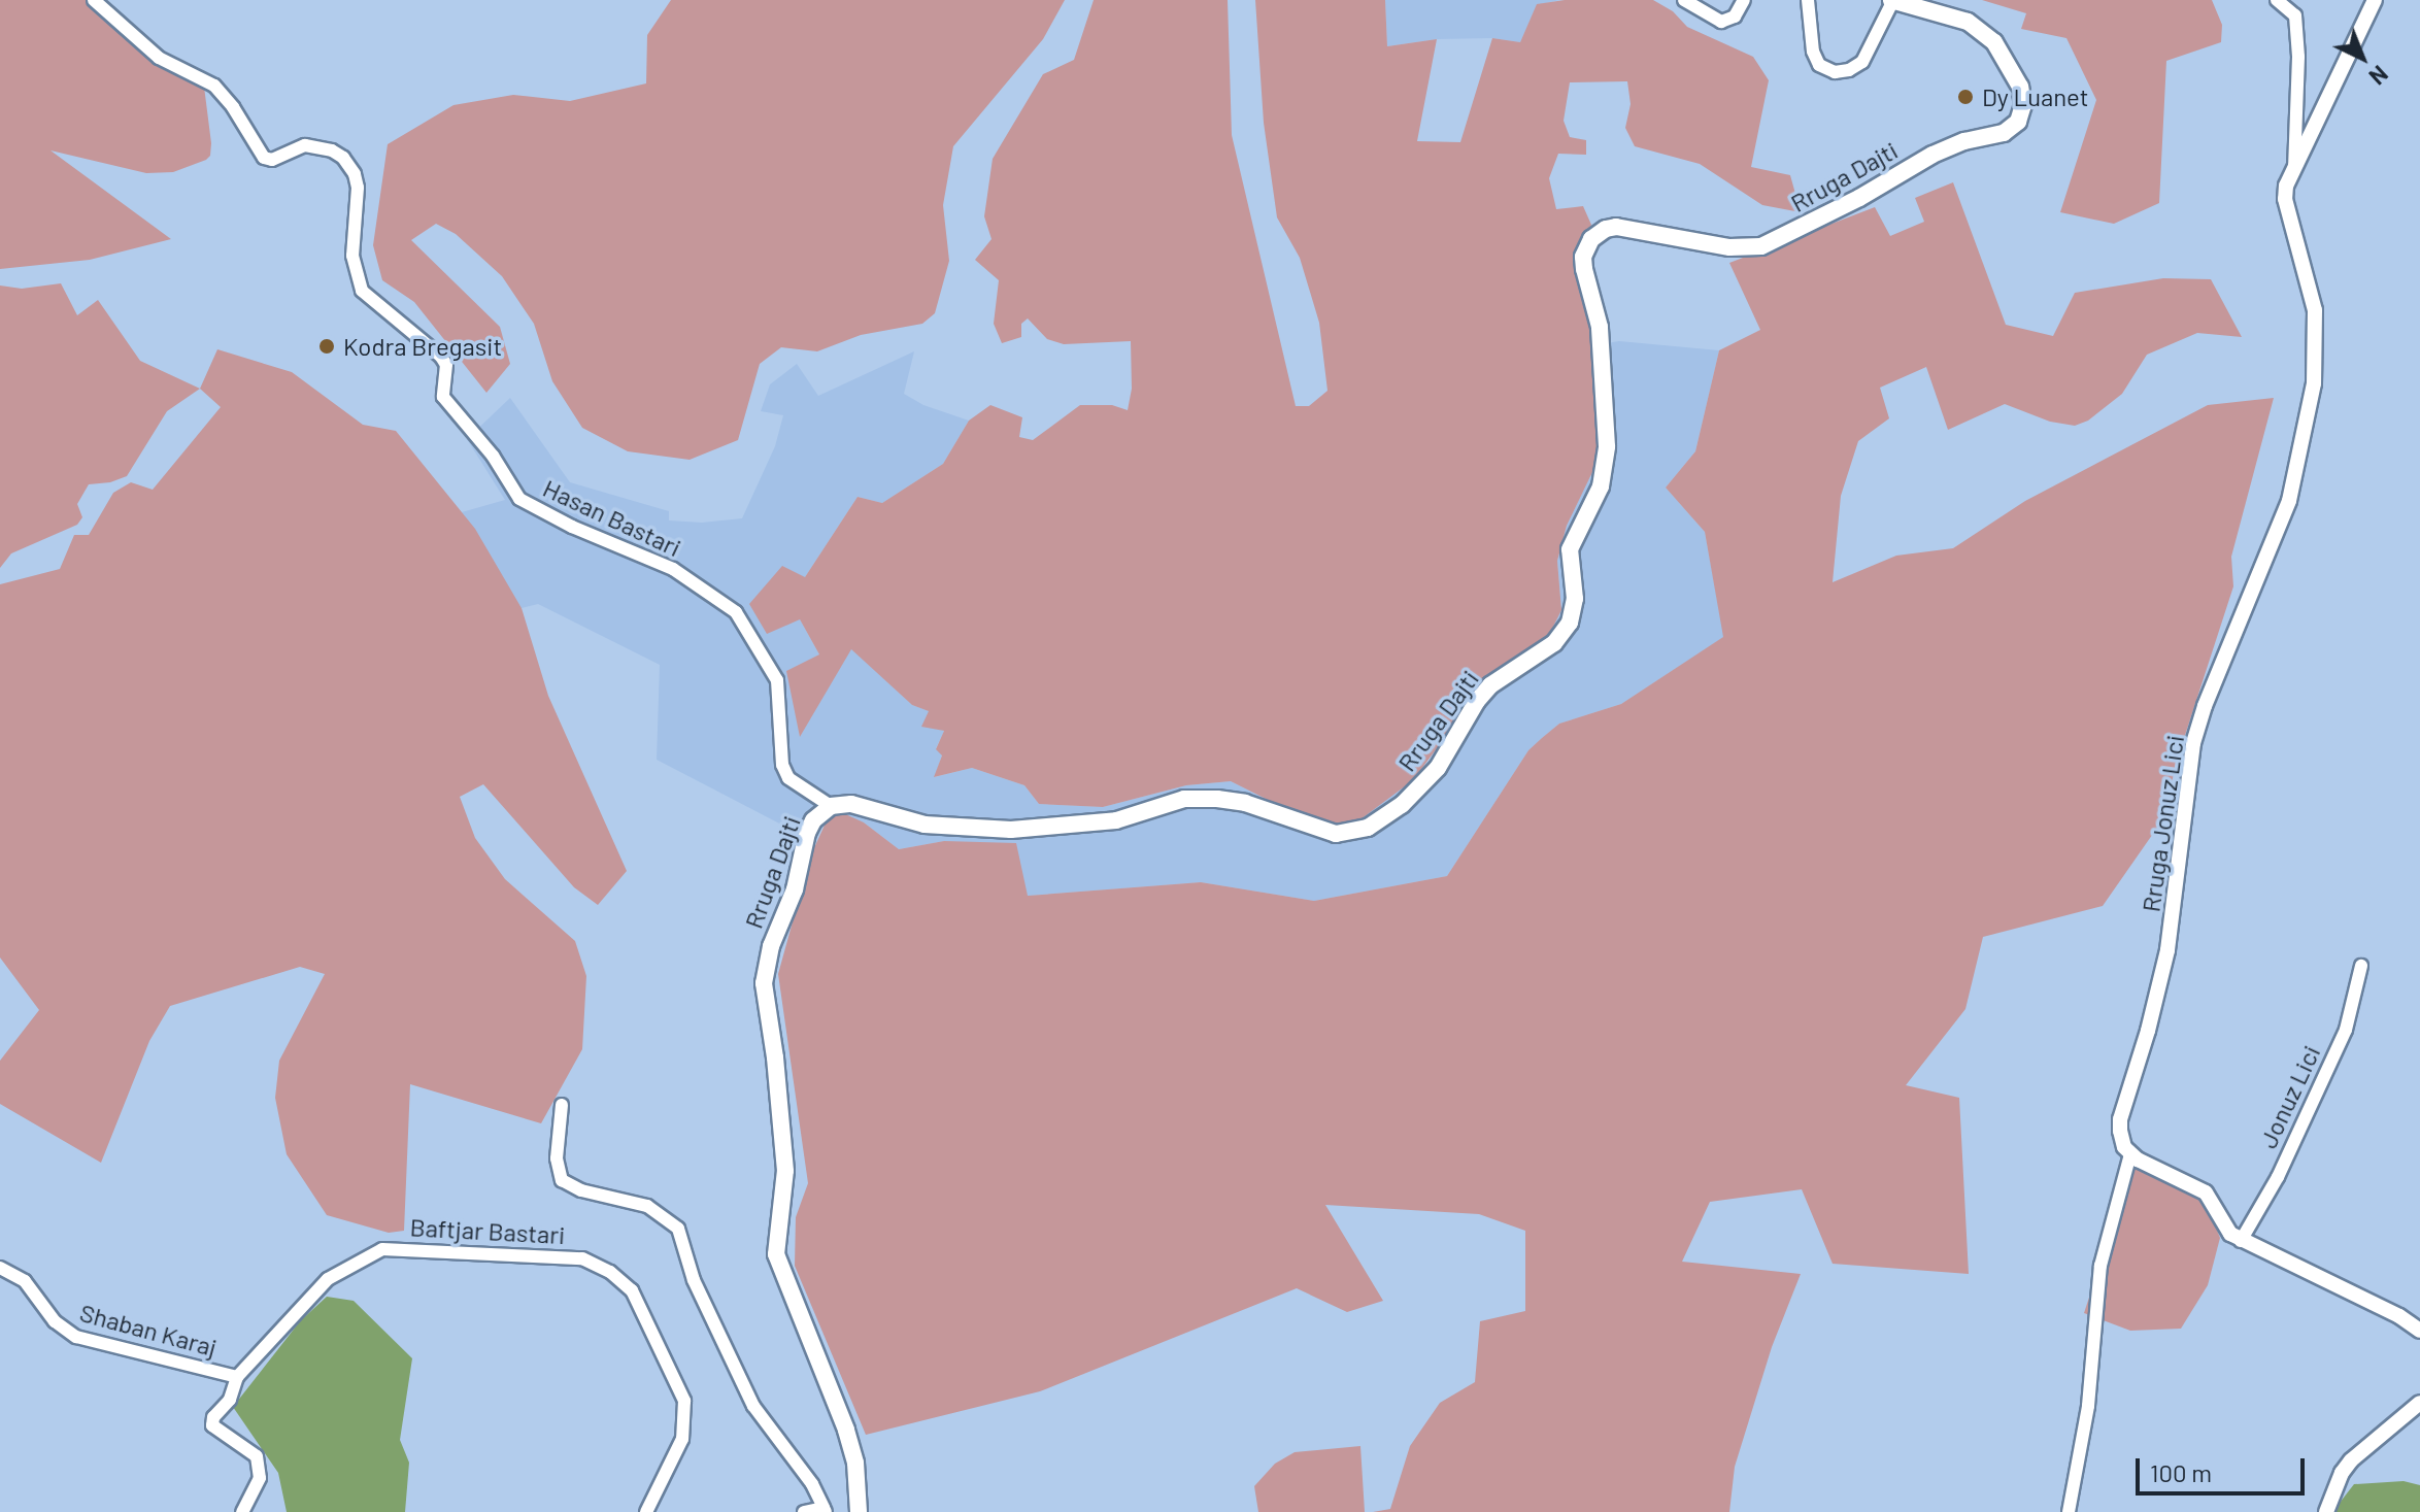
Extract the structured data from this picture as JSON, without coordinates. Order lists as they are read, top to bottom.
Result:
{
  "streets": {
    "main road": ["Rruga Dajti"],
    "street": [
      "Hasan Bastari",
      "Rruga Jonuz Lici",
      "Jonuz Lici",
      "Baftjar Bastari",
      "Shaban Karaj"
    ]
  },
  "crossings": [
    ["Rruga Dajti", "Hasan Bastari"],
    ["Baftjar Bastari", "Shaban Karaj"]
  ],
  "places": ["Dy Luanet", "Kodra Bregasit"],
  "scale_bar": "100 m",
  "north": "bottom right"
}
